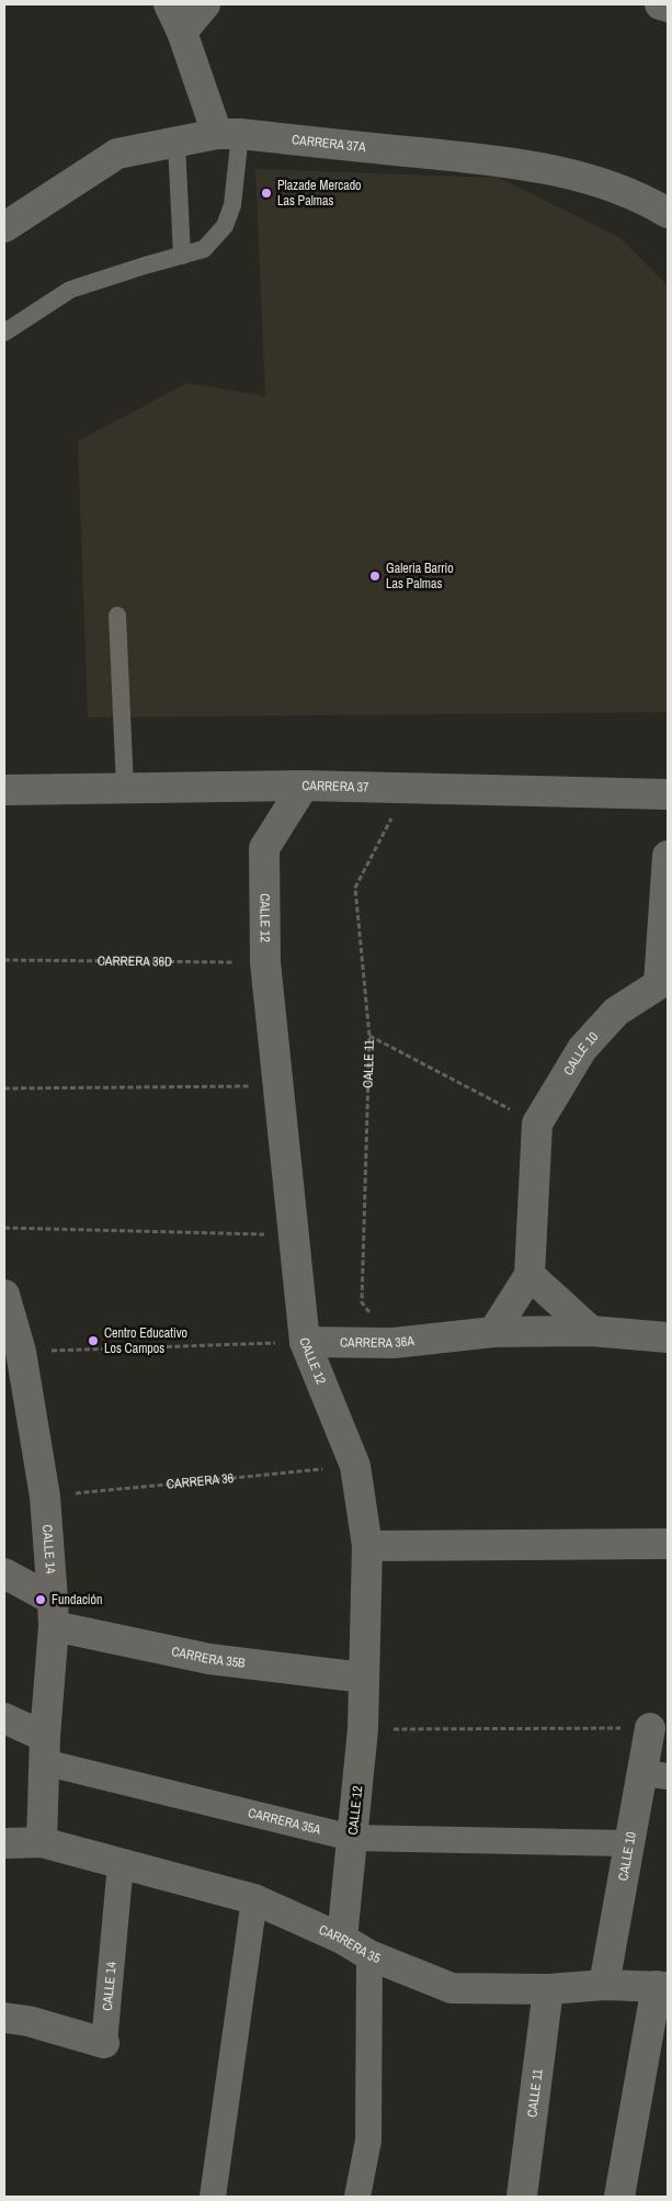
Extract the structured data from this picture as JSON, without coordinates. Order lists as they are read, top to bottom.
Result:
{
  "streets": {
    "street": [
      "CARRERA 37A",
      "CARRERA 37",
      "CALLE 12",
      "CALLE 10",
      "CALLE 11",
      "CARRERA 36A",
      "CALLE 14",
      "CARRERA 35B",
      "CARRERA 35A",
      "CARRERA 35"
    ],
    "path": ["CARRERA 36D", "CARRERA 36"]
  },
  "crossings": [
    ["CARRERA 37", "CALLE 12"],
    ["CARRERA 37", "CALLE 11"],
    ["CALLE 12", "CARRERA 36D"],
    ["CALLE 12", "CARRERA 36A"],
    ["CALLE 12", "CARRERA 36"],
    ["CALLE 12", "CARRERA 35B"],
    ["CALLE 12", "CARRERA 35A"],
    ["CALLE 12", "CARRERA 35"],
    ["CALLE 10", "CARRERA 36A"],
    ["CALLE 10", "CARRERA 35A"],
    ["CALLE 10", "CARRERA 35"],
    ["CALLE 11", "CARRERA 36A"],
    ["CALLE 11", "CARRERA 35"],
    ["CARRERA 36", "CALLE 14"],
    ["CALLE 14", "CARRERA 35B"],
    ["CALLE 14", "CARRERA 35A"],
    ["CALLE 14", "CARRERA 35"]
  ],
  "places": [
    "Plazade Mercado Las Palmas",
    "Galeria Barrio Las Palmas",
    "Centro Educativo Los Campos",
    "Fundación"
  ]
}
